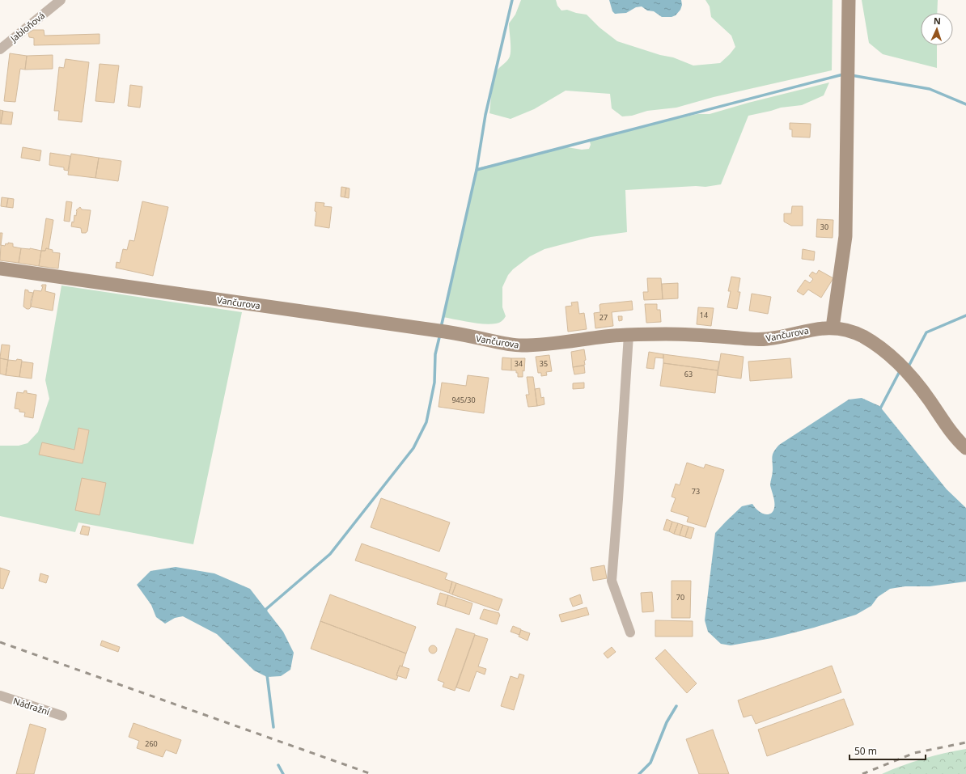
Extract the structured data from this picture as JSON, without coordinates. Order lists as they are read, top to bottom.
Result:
{
  "streets": {
    "street": ["Jabloňová", "Vančurova", "Nádražní"]
  },
  "house_numbers": [
    "30",
    "14",
    "27",
    "34",
    "35",
    "63",
    "945/30",
    "73",
    "70",
    "260"
  ],
  "scale_bar": "50 m",
  "north": "top"
}
